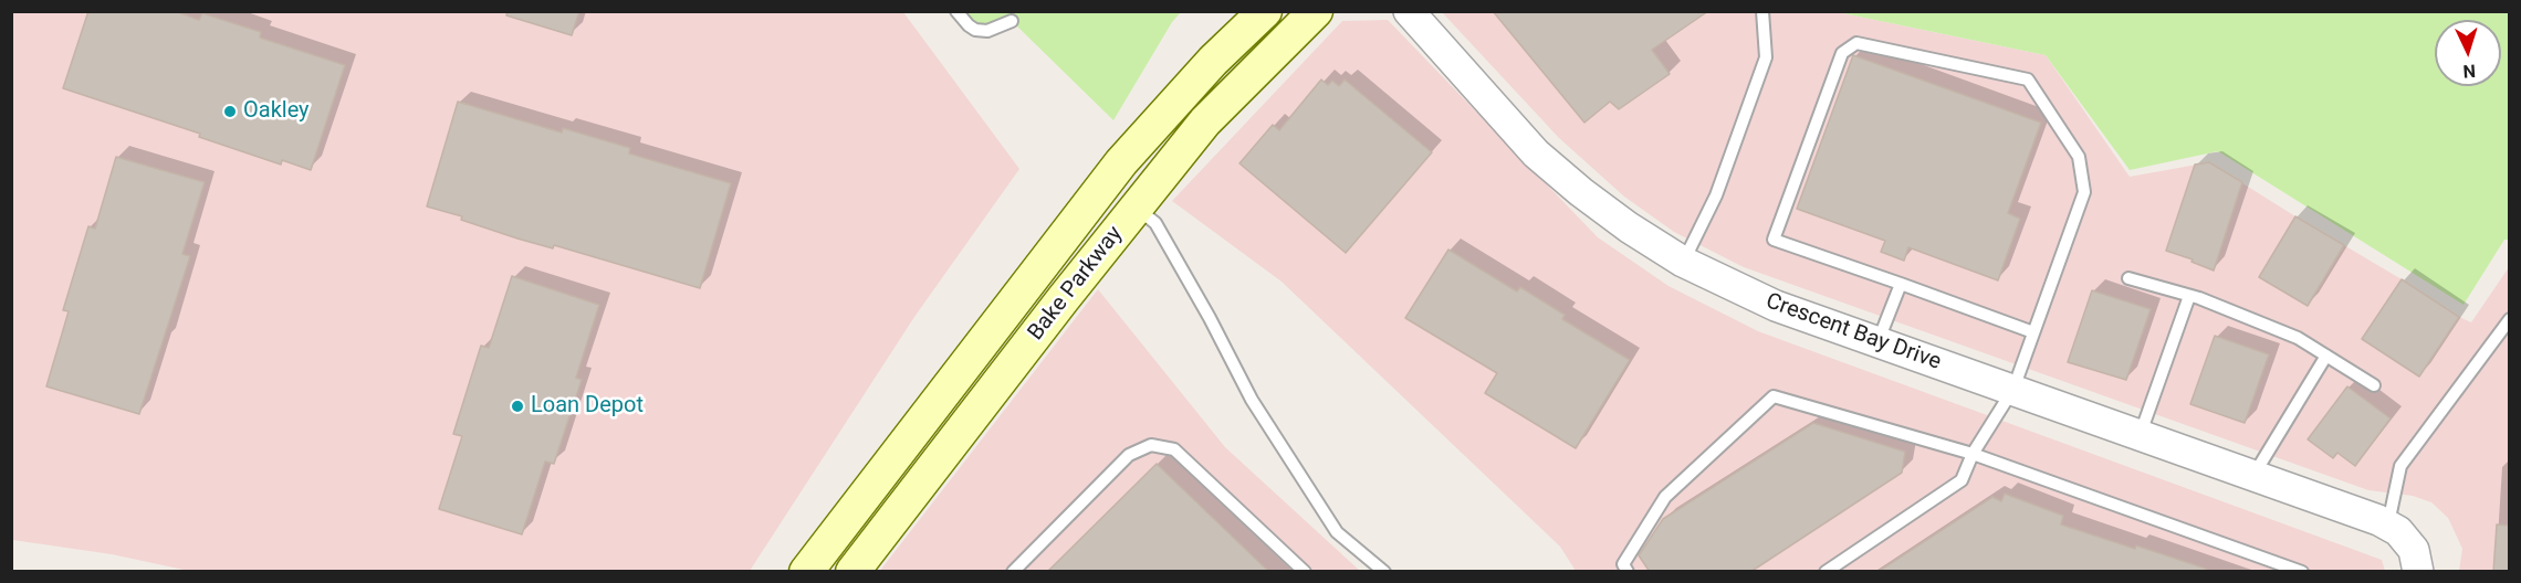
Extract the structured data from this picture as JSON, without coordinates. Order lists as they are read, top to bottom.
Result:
{
  "streets": {
    "main road": ["Bake Parkway"],
    "street": ["Crescent Bay Drive"]
  },
  "places": ["Oakley", "Loan Depot"],
  "north": "bottom"
}
